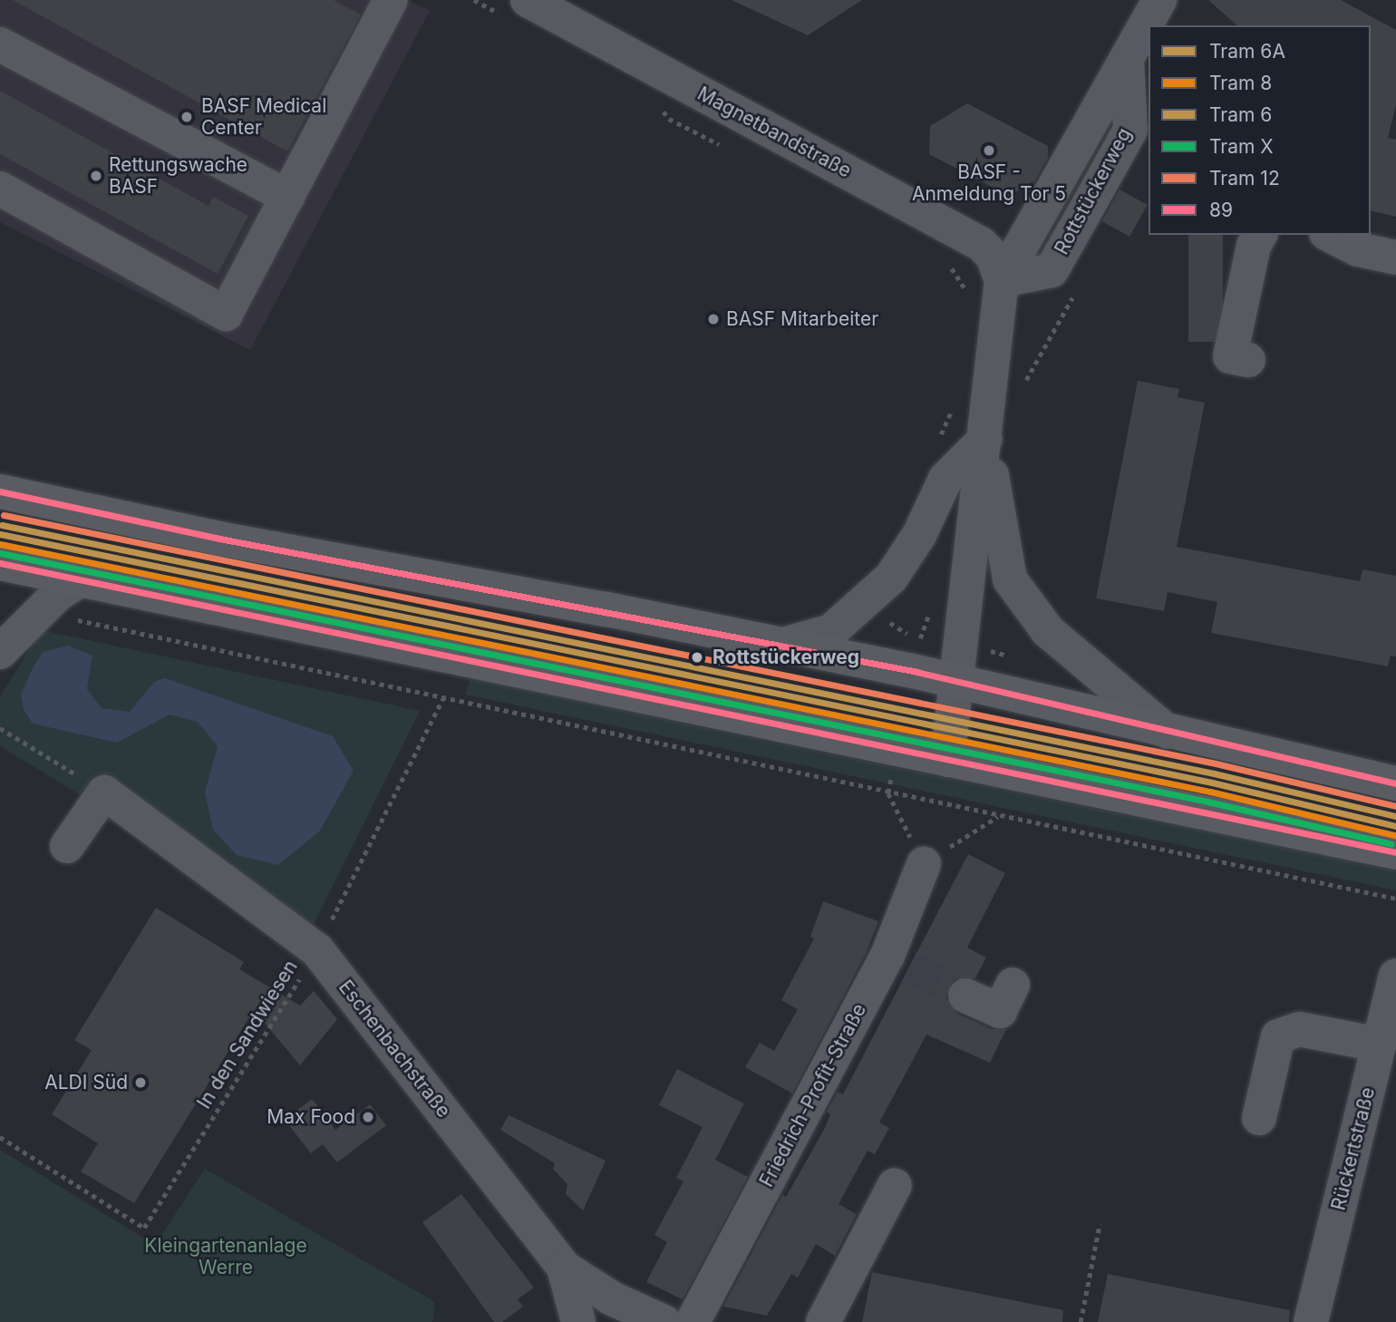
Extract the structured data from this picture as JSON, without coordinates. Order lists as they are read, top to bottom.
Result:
{
  "streets": {
    "street": [
      "Magnetbandstraße",
      "Rottstückerweg",
      "Eschenbachstraße",
      "Friedrich-Profit-Straße",
      "Rückertstraße"
    ],
    "path": ["In den Sandwiesen"]
  },
  "crossings": [
    ["Magnetbandstraße", "Rottstückerweg"],
    ["In den Sandwiesen", "Eschenbachstraße"]
  ],
  "parks": ["Kleingartenanlage Werre"],
  "places": [
    "BASF Medical Center",
    "BASF - Anmeldung Tor 5",
    "Rettungswache BASF",
    "BASF Mitarbeiter",
    "Rottstückerweg",
    "ALDI Süd",
    "Max Food"
  ],
  "lines": [
    "transit line 89",
    "tram line 12",
    "tram line 6",
    "tram line 6A",
    "tram line 8",
    "tram line X"
  ],
  "legend": [
    "Tram 6A",
    "Tram 8",
    "Tram 6",
    "Tram X",
    "Tram 12",
    "89"
  ]
}
